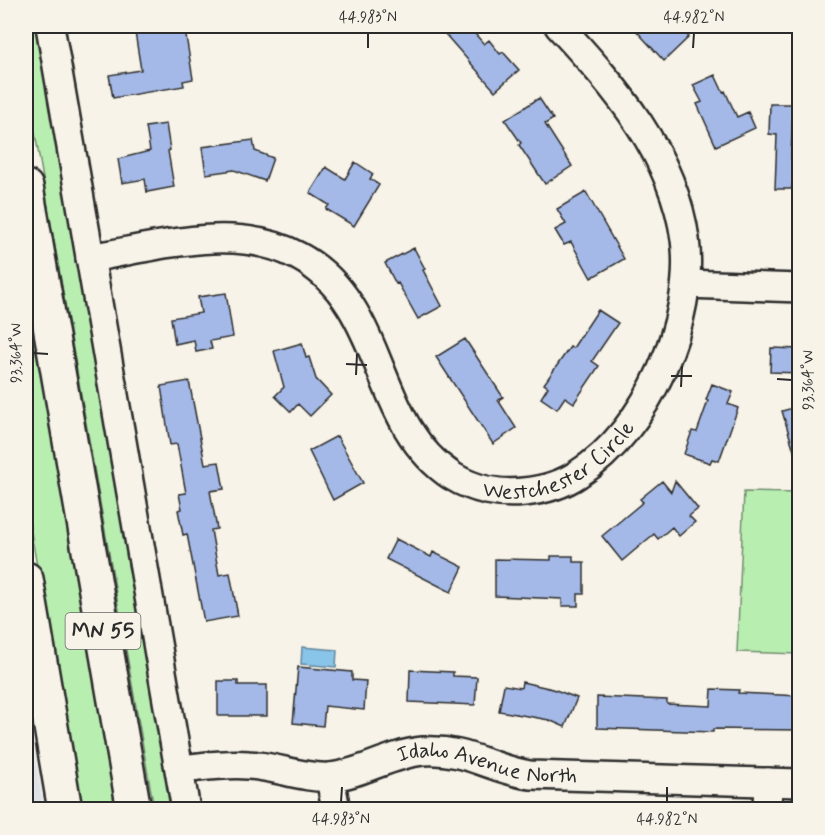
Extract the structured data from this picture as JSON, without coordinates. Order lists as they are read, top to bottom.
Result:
{
  "streets": {
    "highway": ["MN 55"],
    "street": ["Westchester Circle", "Idaho Avenue North"]
  },
  "coordinates": ["44.983°N", "44.982°N", "93.364°W"]
}
